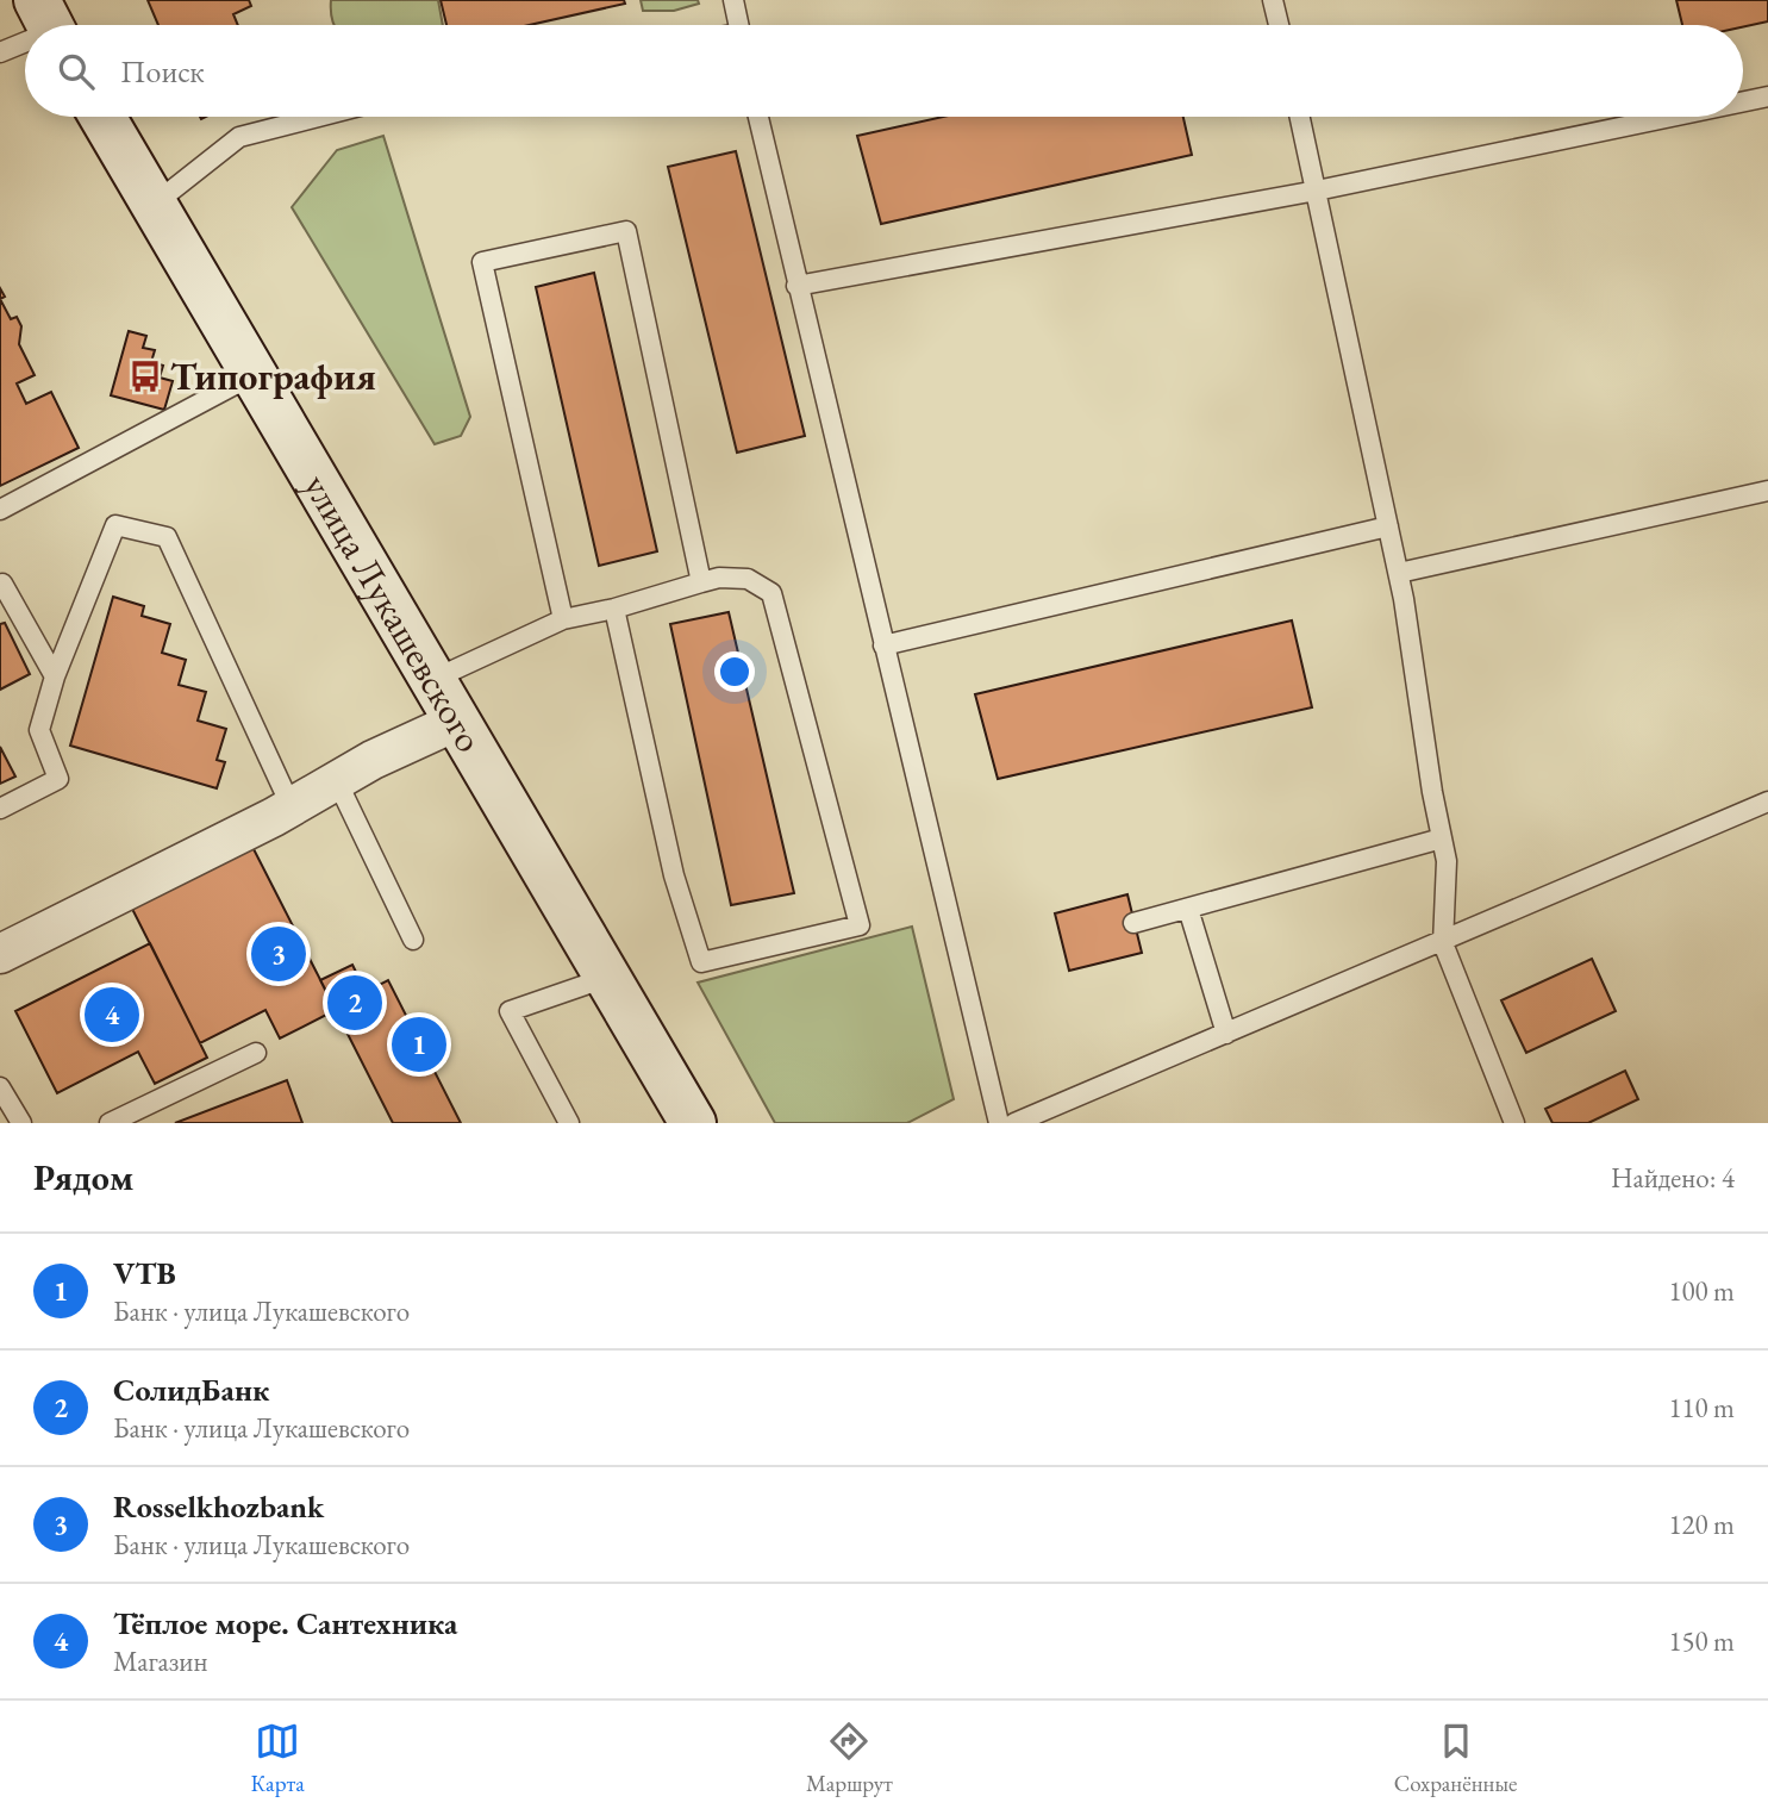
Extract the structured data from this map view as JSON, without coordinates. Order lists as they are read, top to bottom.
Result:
{
  "streets": {
    "main road": ["улица Лукашевского"]
  },
  "places": {
    "bus stop": ["Типография"]
  },
  "page": {
    "search": "Поиск",
    "pins": [
      "3",
      "2",
      "4",
      "1"
    ],
    "heading": ["Рядом", "Найдено: 4"],
    "list": [
      {
        "mark": "1",
        "name": "VTB",
        "note": "Банк · улица Лукашевского",
        "value": "100 m"
      },
      {
        "mark": "2",
        "name": "СолидБанк",
        "note": "Банк · улица Лукашевского",
        "value": "110 m"
      },
      {
        "mark": "3",
        "name": "Rosselkhozbank",
        "note": "Банк · улица Лукашевского",
        "value": "120 m"
      },
      {
        "mark": "4",
        "name": "Тёплое море. Сантехника",
        "note": "Магазин",
        "value": "150 m"
      }
    ],
    "nav": ["Карта", "Маршрут", "Сохранённые"]
  }
}
